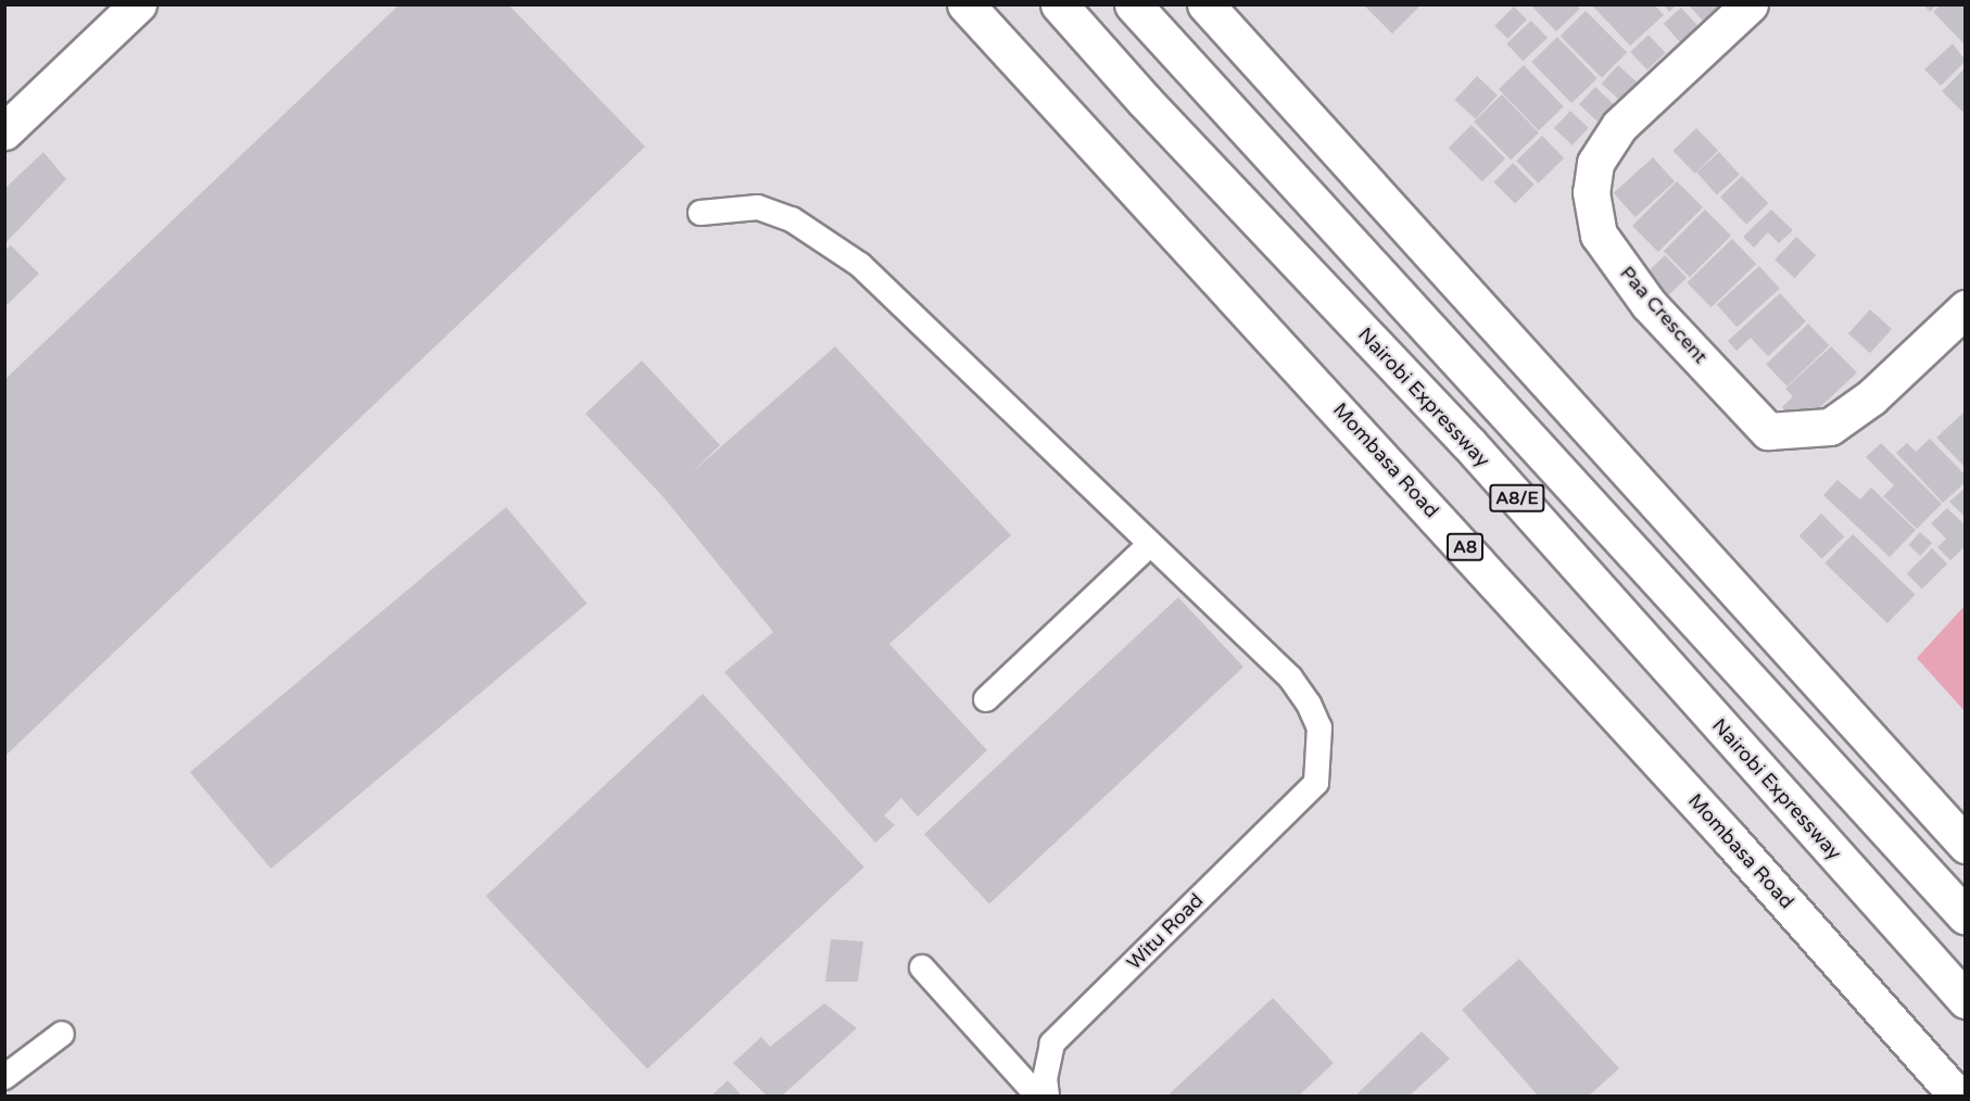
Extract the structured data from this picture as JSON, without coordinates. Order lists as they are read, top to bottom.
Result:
{
  "streets": {
    "main road": [
      "Paa Crescent",
      "Nairobi Expressway",
      "Mombasa Road",
      "A8/E",
      "A8"
    ],
    "lane": ["Witu Road"]
  }
}
